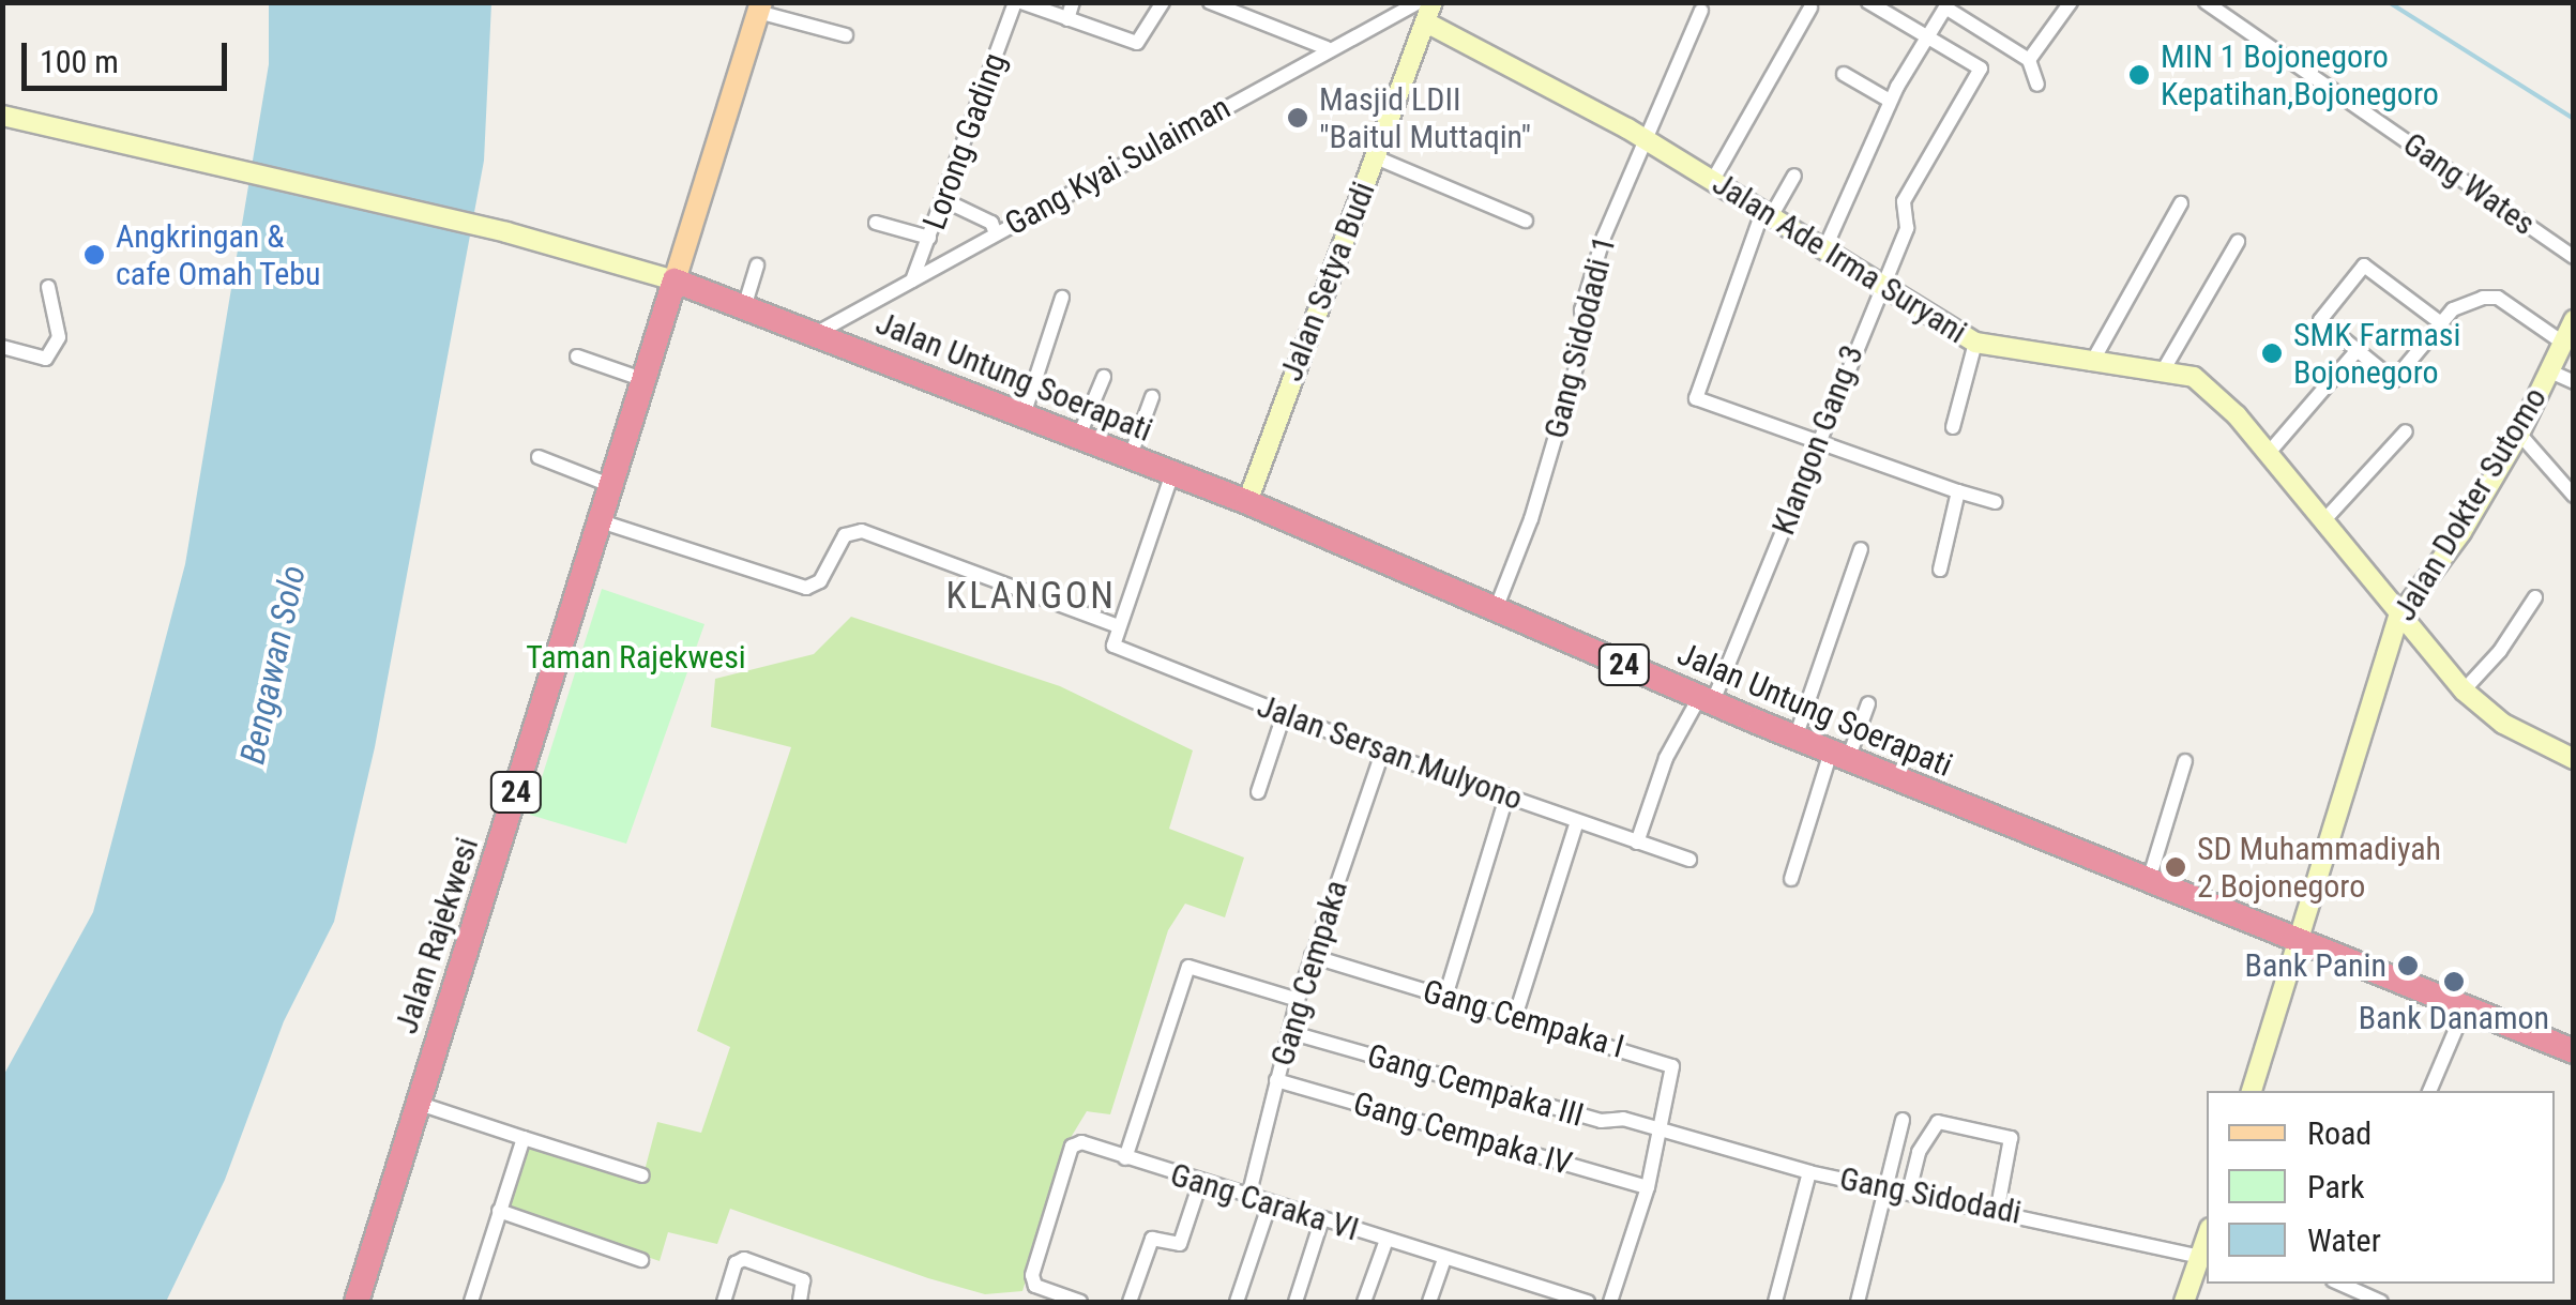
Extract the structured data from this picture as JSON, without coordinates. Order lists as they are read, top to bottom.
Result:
{
  "streets": {
    "highway": ["Jalan Untung Soerapati", "24", "Jalan Rajekwesi"],
    "street": [
      "Lorong Gading",
      "Gang Kyai Sulaiman",
      "Gang Wates",
      "Jalan Ade Irma Suryani",
      "Jalan Setya Budi",
      "Gang Sidodadi 1",
      "Klangon Gang 3",
      "Jalan Dokter Sutomo",
      "Jalan Sersan Mulyono",
      "Gang Cempaka",
      "Gang Cempaka I",
      "Gang Cempaka III",
      "Gang Cempaka IV",
      "Gang Sidodadi",
      "Gang Caraka VI"
    ]
  },
  "crossings": [
    ["Lorong Gading", "Gang Kyai Sulaiman"],
    ["Gang Kyai Sulaiman", "Jalan Ade Irma Suryani"],
    ["Gang Kyai Sulaiman", "Jalan Setya Budi"],
    ["Gang Kyai Sulaiman", "Jalan Untung Soerapati"],
    ["Jalan Ade Irma Suryani", "Jalan Setya Budi"],
    ["Jalan Ade Irma Suryani", "Gang Sidodadi 1"],
    ["Jalan Ade Irma Suryani", "Klangon Gang 3"],
    ["Jalan Ade Irma Suryani", "Jalan Dokter Sutomo"],
    ["Jalan Setya Budi", "Jalan Untung Soerapati"],
    ["Gang Sidodadi 1", "Jalan Untung Soerapati"],
    ["Jalan Untung Soerapati", "Klangon Gang 3"],
    ["Jalan Untung Soerapati", "Jalan Dokter Sutomo"],
    ["Jalan Untung Soerapati", "Jalan Rajekwesi"],
    ["Klangon Gang 3", "Jalan Sersan Mulyono"],
    ["Jalan Sersan Mulyono", "Jalan Rajekwesi"],
    ["Jalan Sersan Mulyono", "Gang Cempaka"],
    ["Gang Cempaka", "Gang Cempaka I"],
    ["Gang Cempaka", "Gang Cempaka III"],
    ["Gang Cempaka", "Gang Cempaka IV"],
    ["Gang Cempaka", "Gang Caraka VI"],
    ["Gang Cempaka I", "Gang Cempaka III"],
    ["Gang Cempaka I", "Gang Sidodadi"],
    ["Gang Cempaka III", "Gang Sidodadi"]
  ],
  "districts": ["KLANGON"],
  "water": ["Bengawan Solo"],
  "parks": ["Taman Rajekwesi"],
  "places": [
    "MIN 1 Bojonegoro Kepatihan,Bojonegoro",
    "Masjid LDII \"Baitul Muttaqin\"",
    "Angkringan & cafe Omah Tebu",
    "SMK Farmasi Bojonegoro",
    "SD Muhammadiyah 2 Bojonegoro",
    "Bank Panin",
    "Bank Danamon"
  ],
  "legend": ["Road", "Park", "Water"],
  "scale_bar": "100 m"
}
